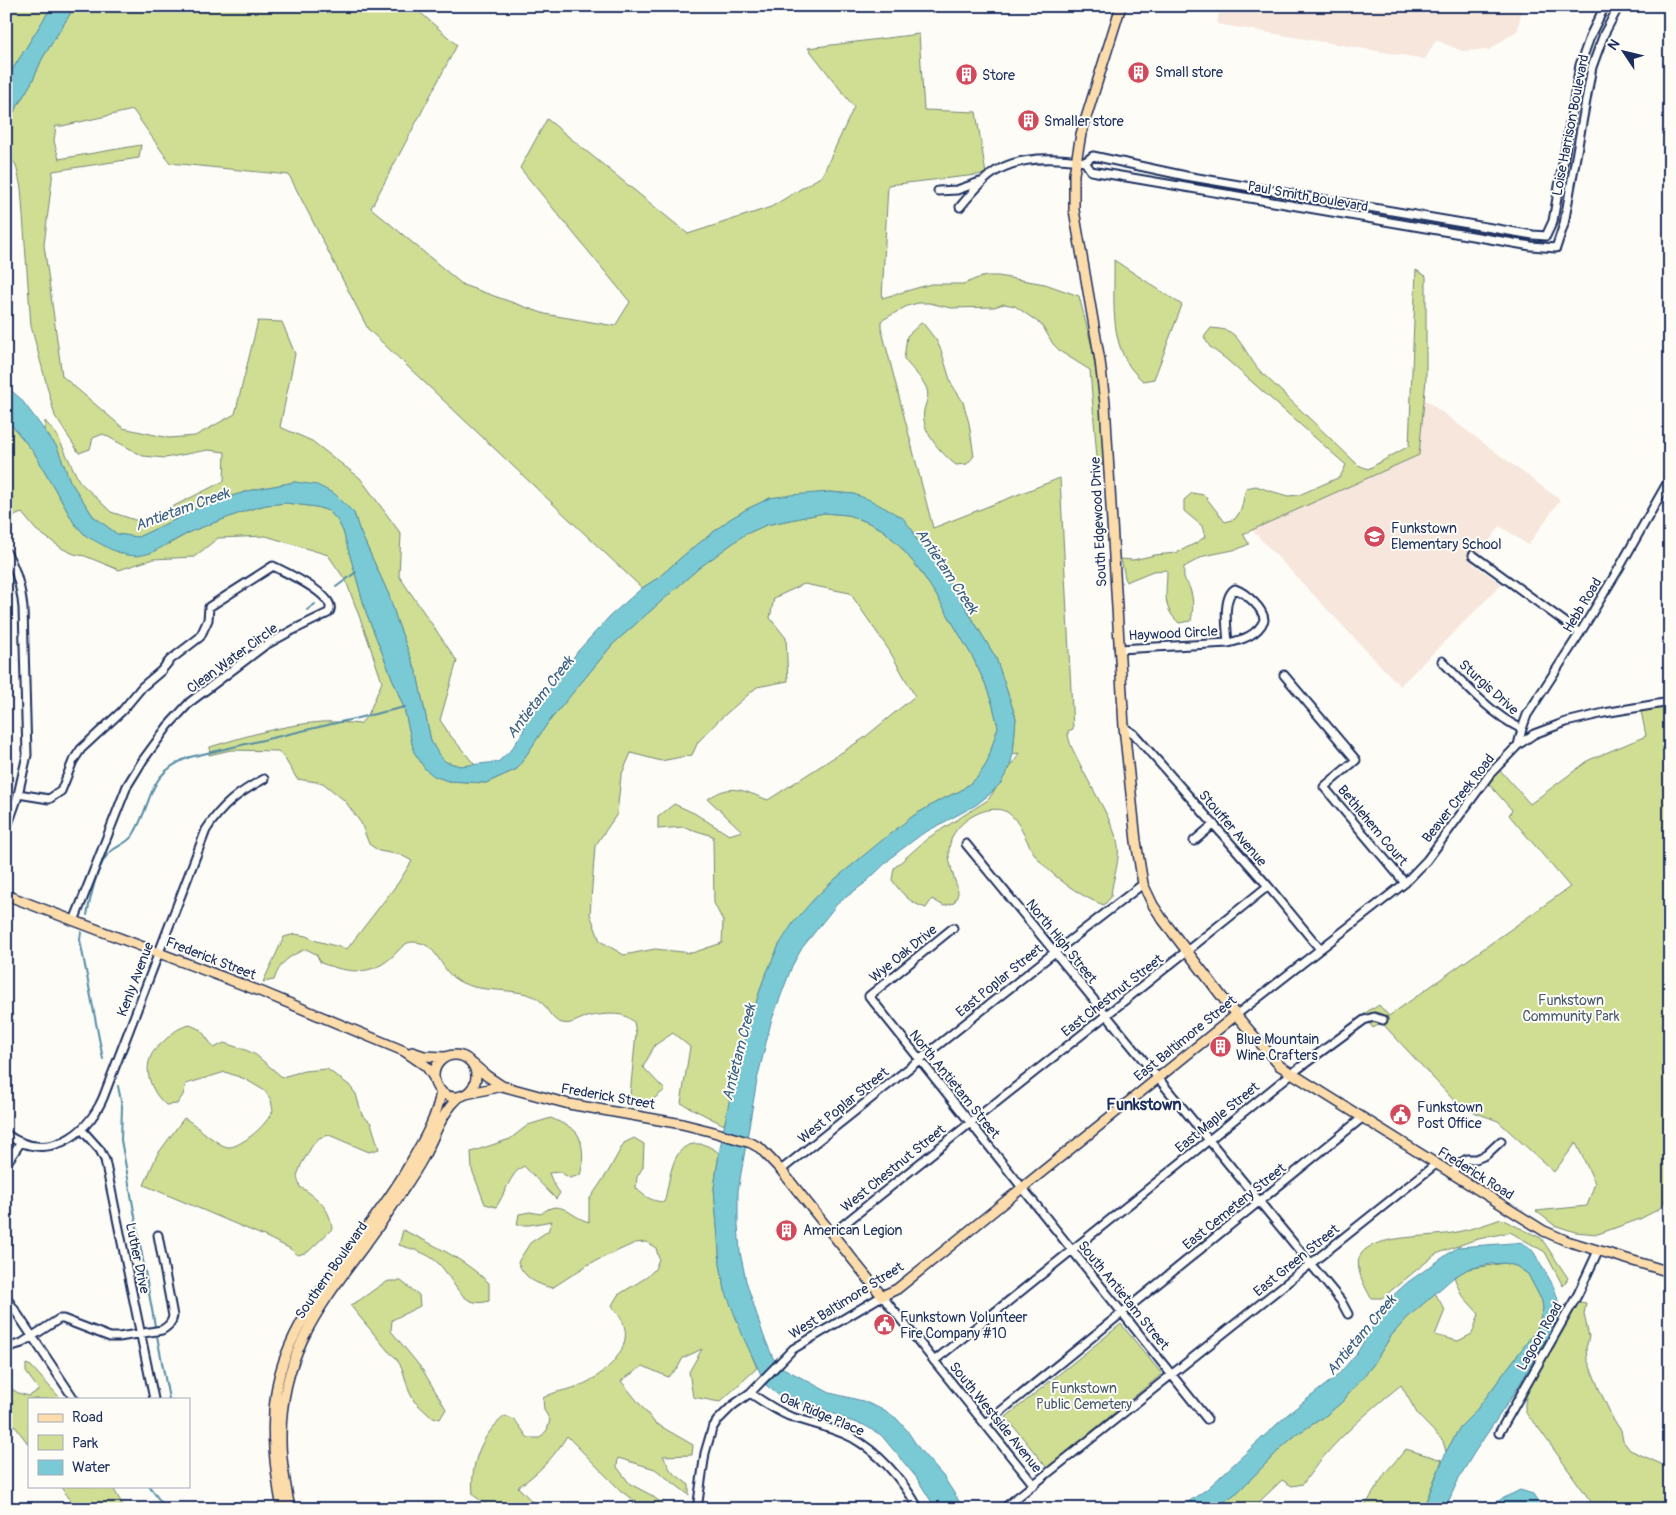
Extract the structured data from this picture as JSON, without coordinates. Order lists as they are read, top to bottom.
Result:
{
  "streets": {
    "main road": [
      "South Edgewood Drive",
      "Frederick Street",
      "East Baltimore Street",
      "Frederick Road",
      "Southern Boulevard",
      "West Baltimore Street"
    ],
    "street": [
      "Loise Harrison Boulevard",
      "Paul Smith Boulevard",
      "Hebb Road",
      "Haywood Circle",
      "Clean Water Circle",
      "Sturgis Drive",
      "Beaver Creek Road",
      "Bethlehem Court",
      "Stouffer Avenue",
      "North High Street",
      "Wye Oak Drive",
      "Kenly Avenue",
      "East Poplar Street",
      "East Chestnut Street",
      "North Antietam Street",
      "West Poplar Street",
      "East Maple Street",
      "West Chestnut Street",
      "East Cemetery Street",
      "Luther Drive",
      "East Green Street",
      "South Antietam Street",
      "Lagoon Road",
      "Oak Ridge Place",
      "South Westside Avenue"
    ]
  },
  "crossings": [
    ["Loise Harrison Boulevard", "Paul Smith Boulevard"],
    ["Paul Smith Boulevard", "South Edgewood Drive"],
    ["South Edgewood Drive", "Haywood Circle"],
    ["South Edgewood Drive", "Stouffer Avenue"],
    ["South Edgewood Drive", "East Poplar Street"],
    ["South Edgewood Drive", "East Chestnut Street"],
    ["South Edgewood Drive", "East Baltimore Street"],
    ["South Edgewood Drive", "Frederick Road"],
    ["Hebb Road", "Sturgis Drive"],
    ["Hebb Road", "Beaver Creek Road"],
    ["Clean Water Circle", "Frederick Street"],
    ["Beaver Creek Road", "Bethlehem Court"],
    ["Beaver Creek Road", "Stouffer Avenue"],
    ["Beaver Creek Road", "East Baltimore Street"],
    ["Stouffer Avenue", "East Chestnut Street"],
    ["Stouffer Avenue", "East Baltimore Street"],
    ["North High Street", "East Poplar Street"],
    ["North High Street", "East Chestnut Street"],
    ["North High Street", "East Baltimore Street"],
    ["North High Street", "East Maple Street"],
    ["North High Street", "East Cemetery Street"],
    ["North High Street", "East Green Street"],
    ["Wye Oak Drive", "North Antietam Street"],
    ["Frederick Street", "Kenly Avenue"],
    ["Frederick Street", "West Poplar Street"],
    ["Frederick Street", "Southern Boulevard"],
    ["Kenly Avenue", "Luther Drive"],
    ["East Poplar Street", "North Antietam Street"],
    ["East Poplar Street", "West Poplar Street"],
    ["East Chestnut Street", "North Antietam Street"],
    ["East Chestnut Street", "West Chestnut Street"],
    ["East Baltimore Street", "North Antietam Street"],
    ["East Baltimore Street", "Frederick Road"],
    ["East Baltimore Street", "South Antietam Street"],
    ["East Baltimore Street", "West Baltimore Street"],
    ["North Antietam Street", "West Poplar Street"],
    ["North Antietam Street", "West Chestnut Street"],
    ["North Antietam Street", "South Antietam Street"],
    ["North Antietam Street", "West Baltimore Street"],
    ["East Maple Street", "Frederick Road"],
    ["East Maple Street", "South Antietam Street"],
    ["East Maple Street", "South Westside Avenue"],
    ["Frederick Road", "East Cemetery Street"],
    ["Frederick Road", "East Green Street"],
    ["Frederick Road", "Lagoon Road"],
    ["East Cemetery Street", "South Antietam Street"],
    ["East Cemetery Street", "South Westside Avenue"],
    ["East Green Street", "South Antietam Street"],
    ["East Green Street", "South Westside Avenue"],
    ["South Antietam Street", "West Baltimore Street"],
    ["West Baltimore Street", "Oak Ridge Place"],
    ["West Baltimore Street", "South Westside Avenue"]
  ],
  "districts": ["Funkstown"],
  "water": ["Antietam Creek"],
  "parks": ["Funkstown Community Park", "Funkstown Public Cemetery"],
  "places": {
    "building": [
      "Small store",
      "Store",
      "Smaller store",
      "Blue Mountain Wine Crafters",
      "American Legion"
    ],
    "school or university": ["Funkstown Elementary School"],
    "public building": ["Funkstown Post Office", "Funkstown Volunteer Fire Company #10"]
  },
  "legend": ["Road", "Park", "Water"],
  "north": "top left"
}
